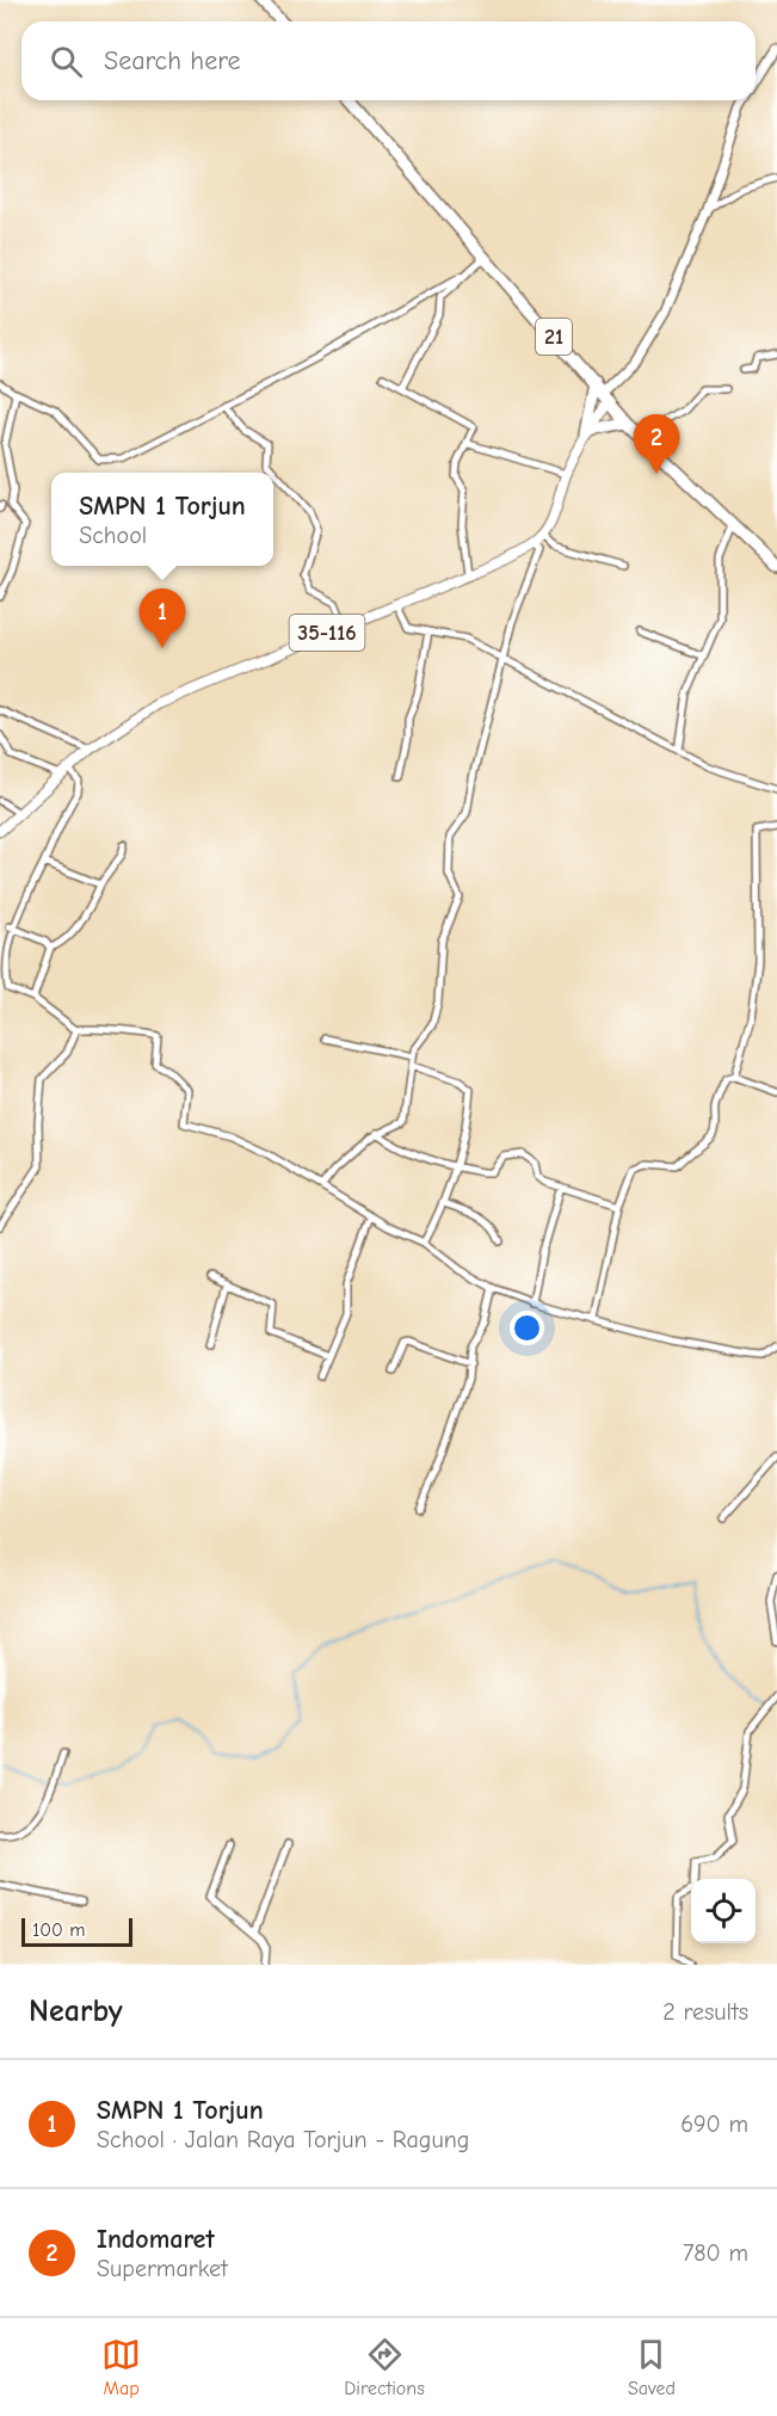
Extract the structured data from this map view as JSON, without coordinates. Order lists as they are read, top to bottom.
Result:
{
  "streets": {
    "highway": ["21"],
    "main road": ["35-116"]
  },
  "scale_bar": "100 m",
  "page": {
    "search": "Search here",
    "pins": ["2", "1"],
    "popup": ["SMPN 1 Torjun", "School"],
    "scale": "100 m",
    "heading": ["Nearby", "2 results"],
    "list": [
      {
        "mark": "1",
        "name": "SMPN 1 Torjun",
        "note": "School · Jalan Raya Torjun - Ragung",
        "value": "690 m"
      },
      {
        "mark": "2",
        "name": "Indomaret",
        "note": "Supermarket",
        "value": "780 m"
      }
    ],
    "nav": ["Map", "Directions", "Saved"]
  }
}
